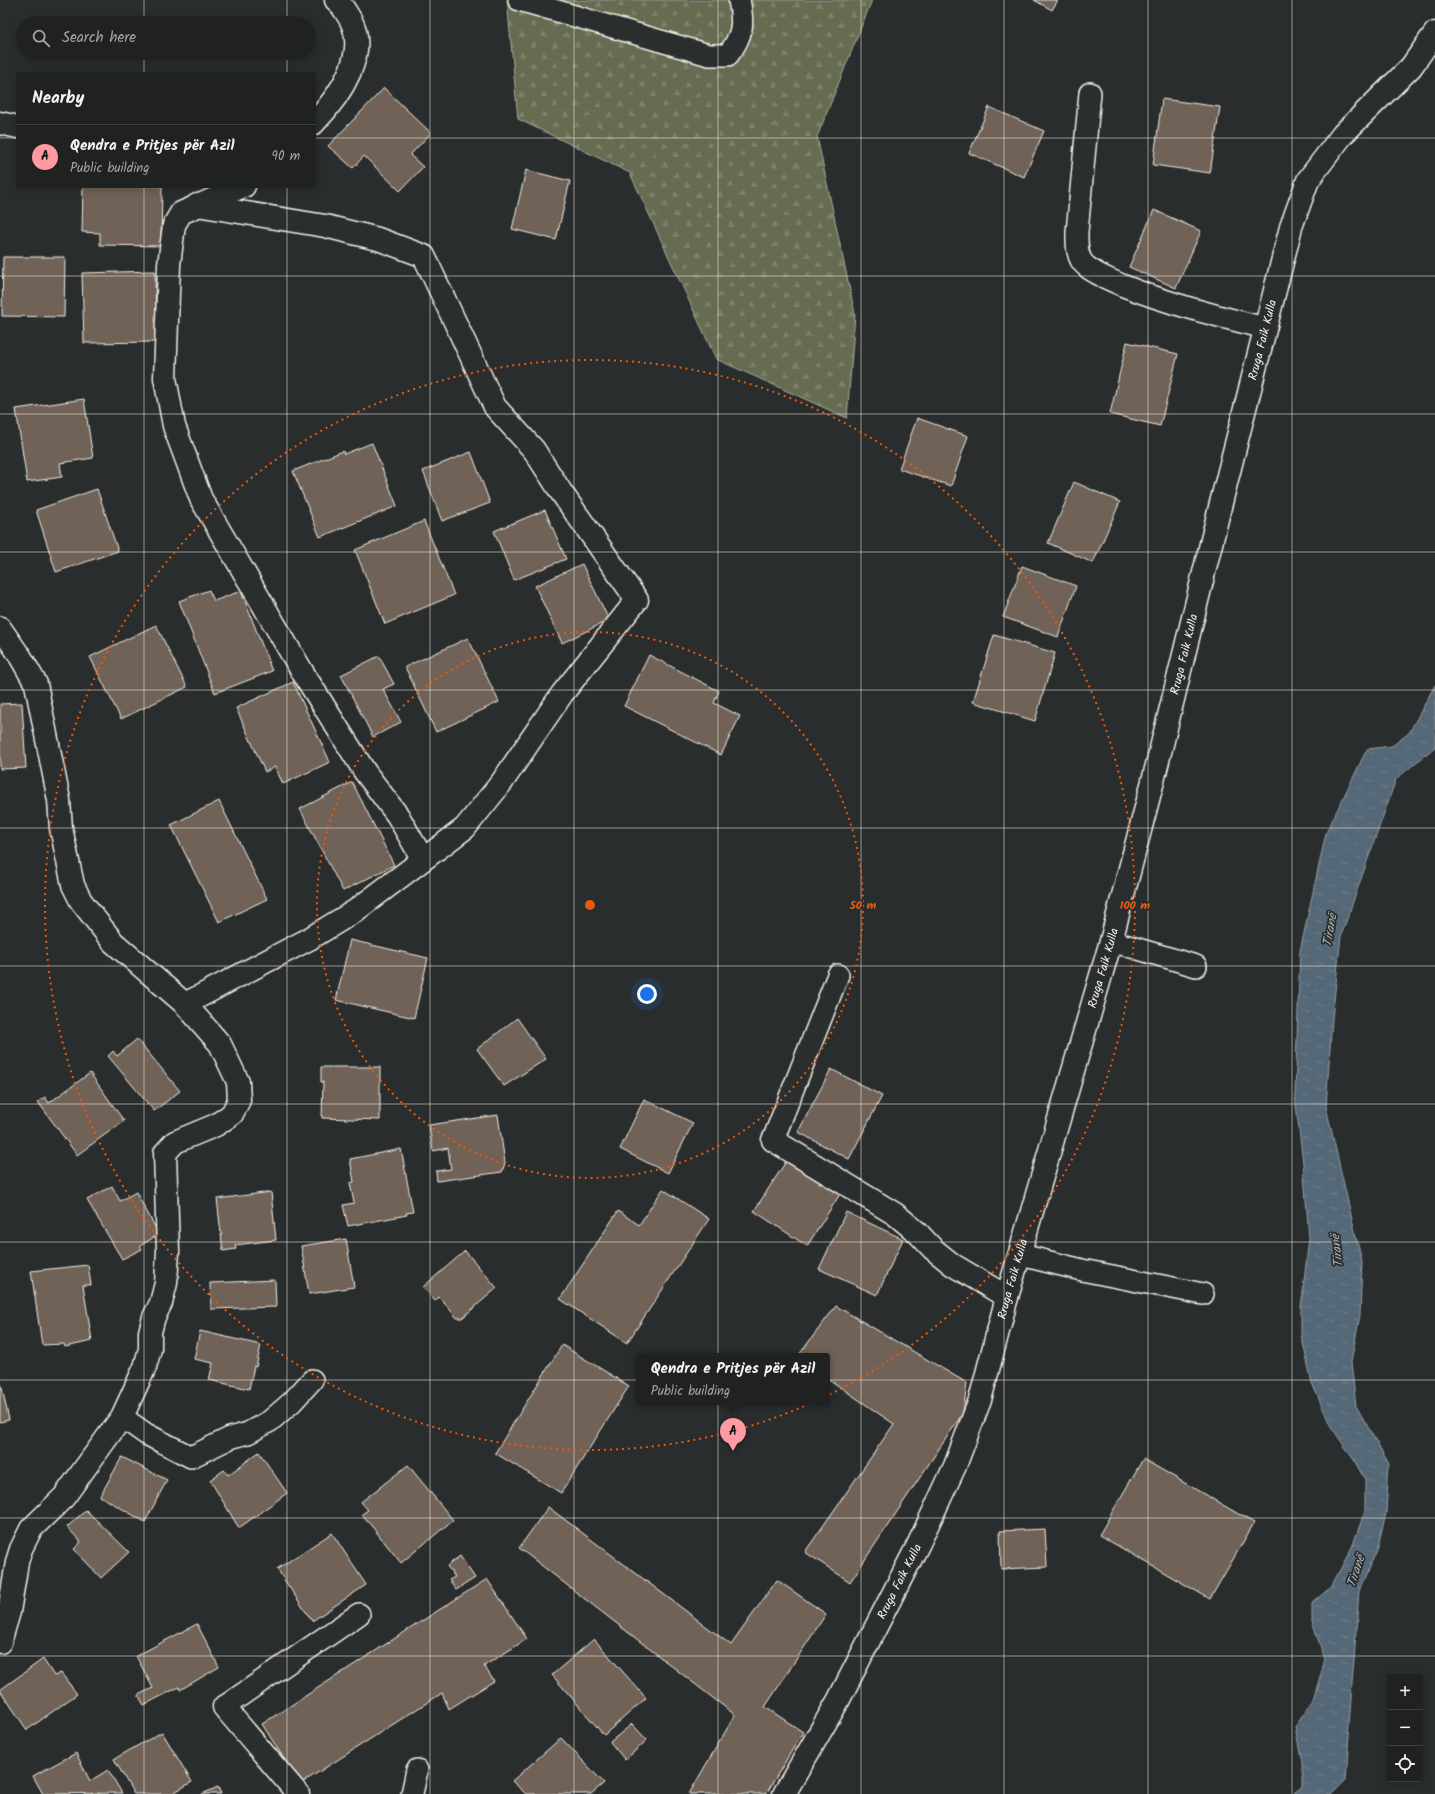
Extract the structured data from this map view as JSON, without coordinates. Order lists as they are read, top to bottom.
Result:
{
  "streets": {
    "street": ["Rruga Faik Kulla"]
  },
  "water": ["Tiranë"],
  "page": {
    "search": "Search here",
    "heading": "Nearby",
    "list": [
      {
        "mark": "A",
        "name": "Qendra e Pritjes për Azil",
        "note": "Public building",
        "value": "90 m"
      }
    ],
    "popup": ["Qendra e Pritjes për Azil", "Public building"],
    "pins": "A",
    "map_buttons": ["+", "−"]
  },
  "rings": ["50 m", "100 m"]
}
